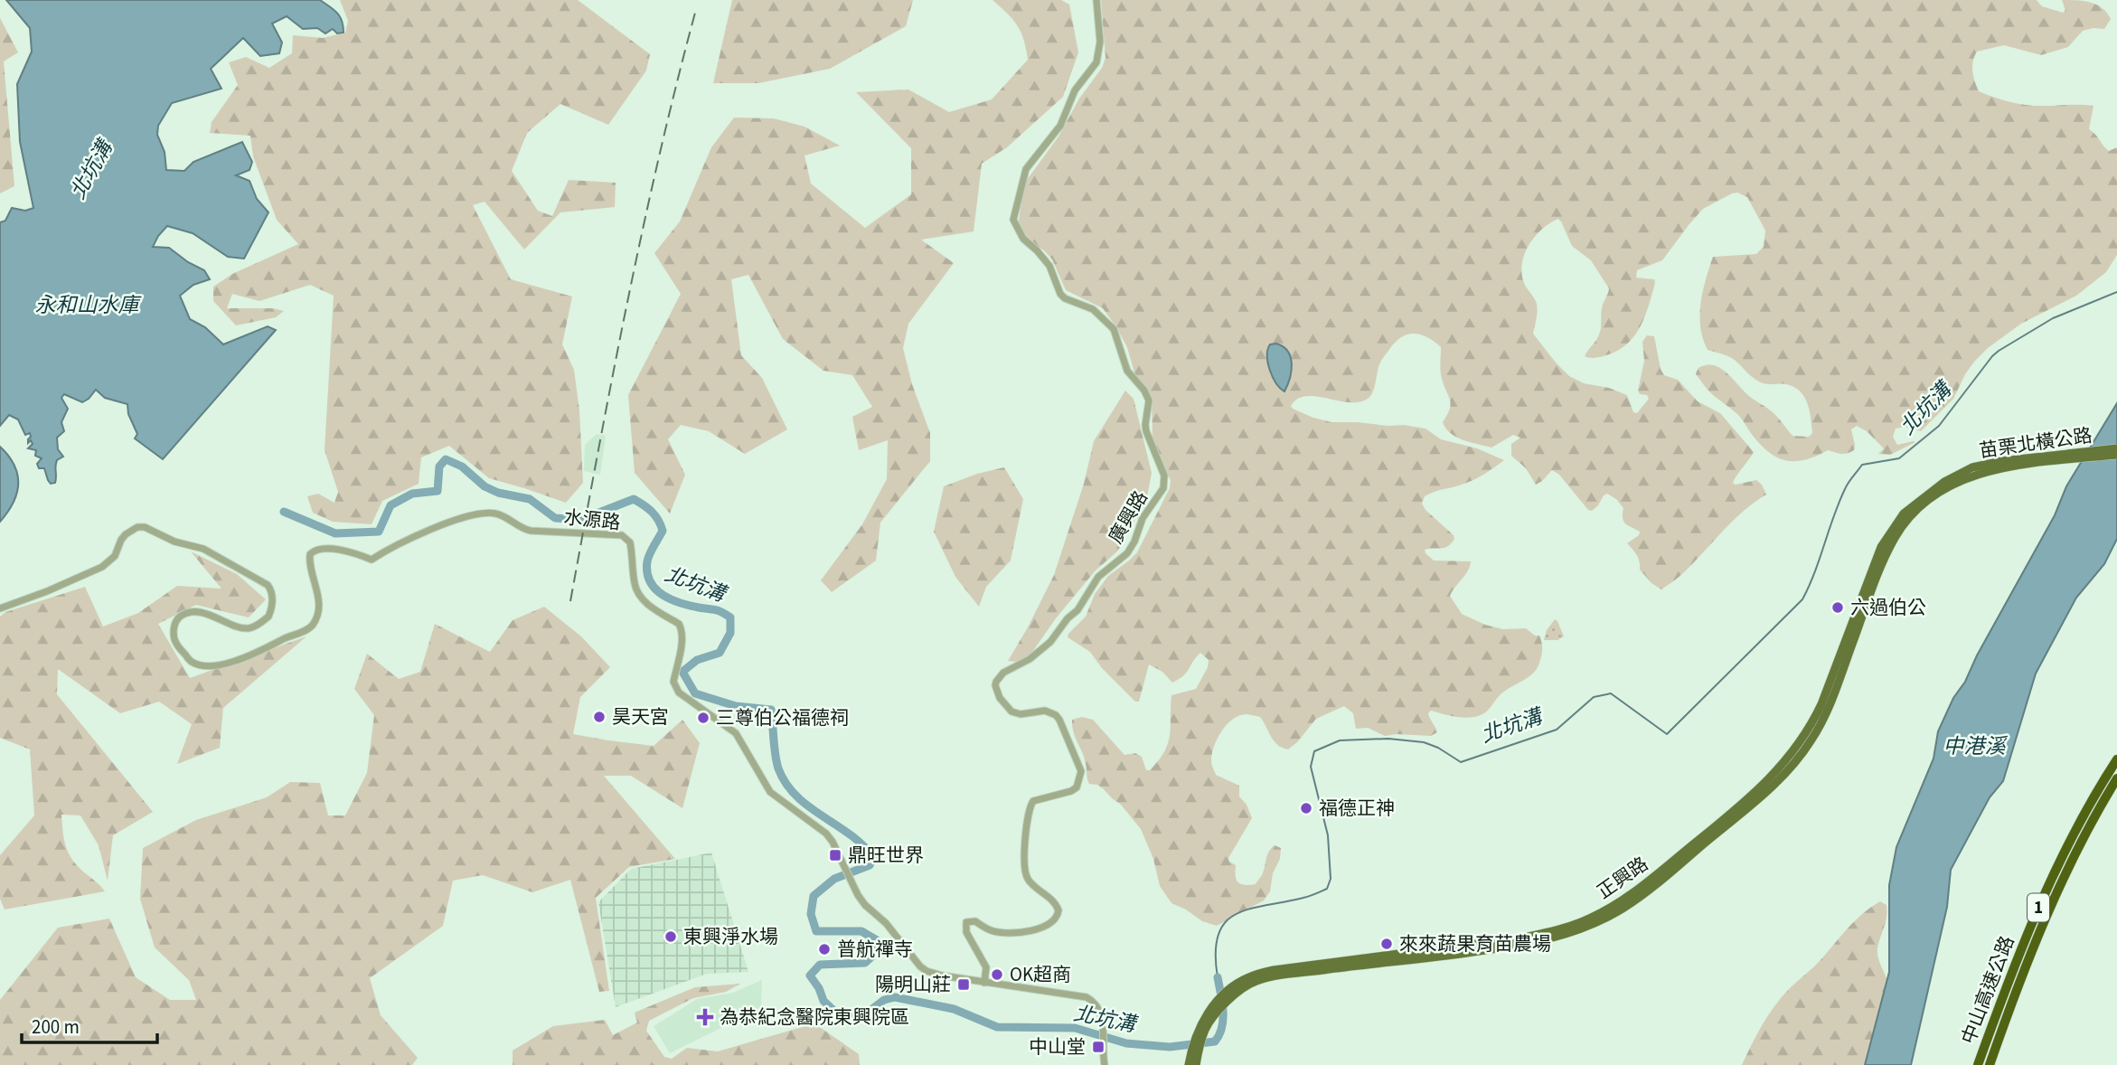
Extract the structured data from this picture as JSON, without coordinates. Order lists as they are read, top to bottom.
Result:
{
  "streets": {
    "highway": ["1", "中山高速公路"],
    "main road": ["苗栗北橫公路", "正興路"],
    "street": ["廣興路", "水源路"]
  },
  "crossings": [
    ["苗栗北橫公路", "正興路"],
    ["廣興路", "水源路"]
  ],
  "water": ["北坑溝", "永和山水庫", "中港溪"],
  "places": {
    "other": [
      "六過伯公",
      "昊天宮",
      "三尊伯公福德祠",
      "福德正神",
      "東興淨水場",
      "來來蔬果育苗農場",
      "普航禪寺",
      "OK超商"
    ],
    "transit": ["鼎旺世界", "陽明山莊", "中山堂"],
    "health": ["為恭紀念醫院東興院區"]
  },
  "scale_bar": "200 m"
}
